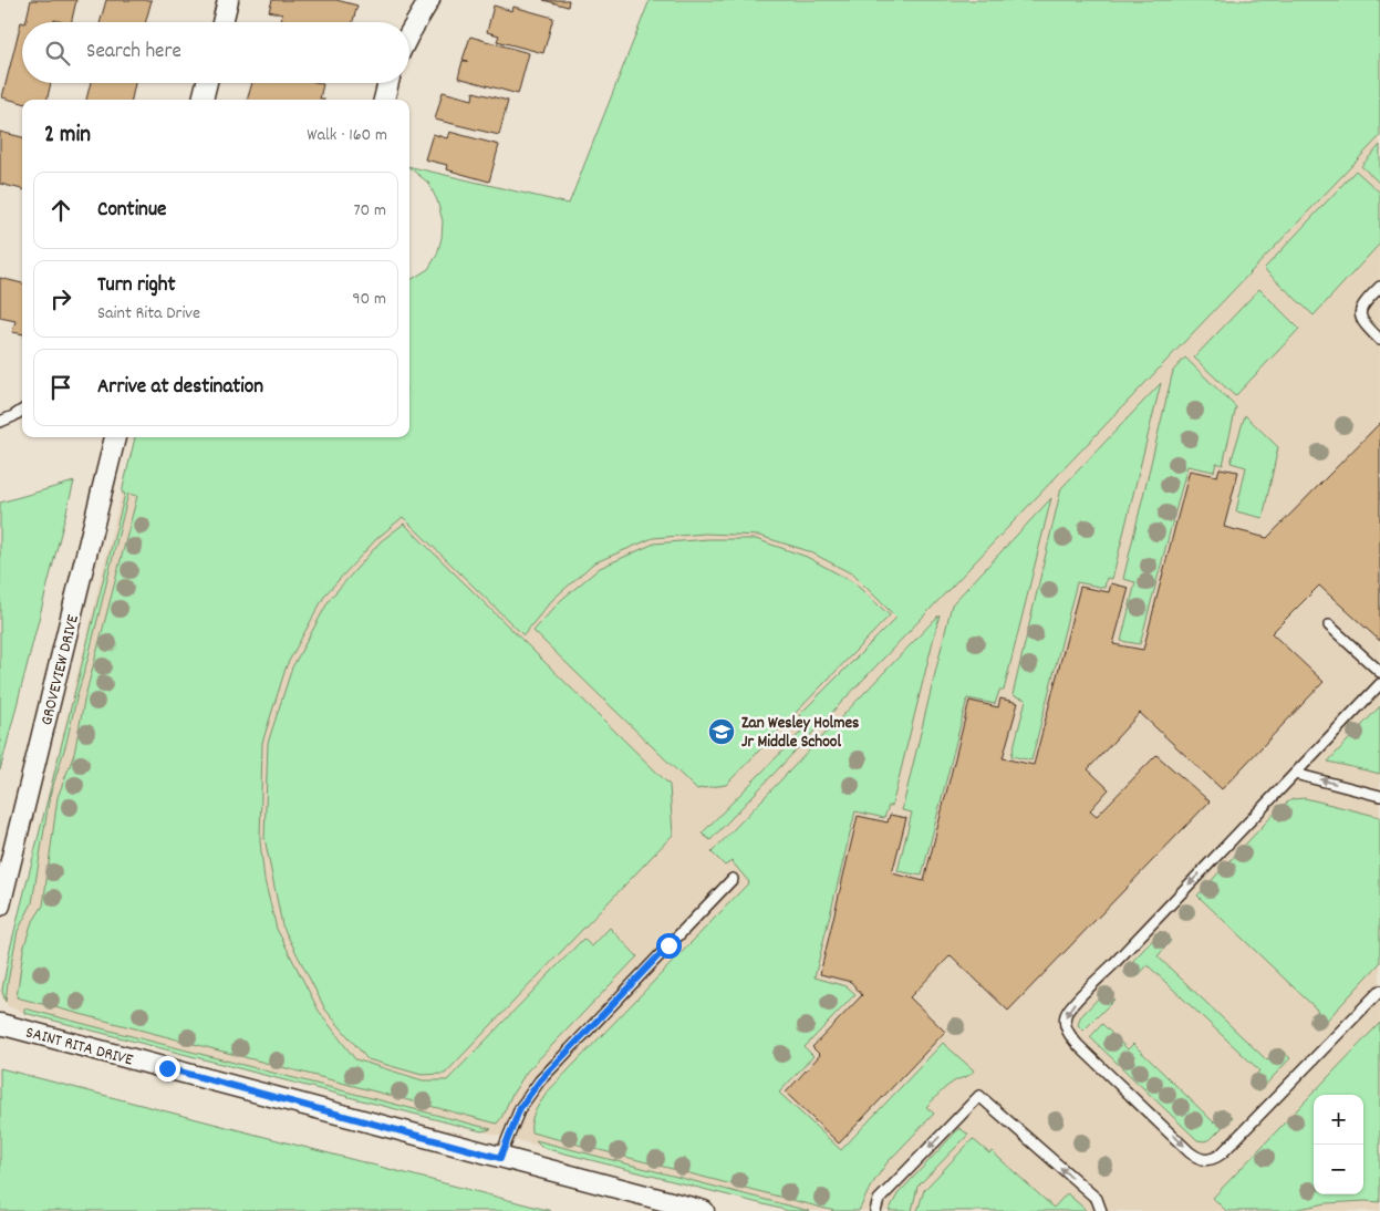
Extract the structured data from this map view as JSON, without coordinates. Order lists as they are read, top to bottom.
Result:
{
  "streets": {
    "street": ["GROVEVIEW DRIVE", "SAINT RITA DRIVE"]
  },
  "places": {
    "school or university": ["Zan Wesley Holmes Jr Middle School"]
  },
  "page": {
    "search": "Search here",
    "heading": ["2 min", "Walk · 160 m"],
    "list": [
      ["Continue", "70 m"],
      ["Turn right", "Saint Rita Drive", "90 m"],
      "Arrive at destination"
    ],
    "map_buttons": ["+", "−"]
  }
}
